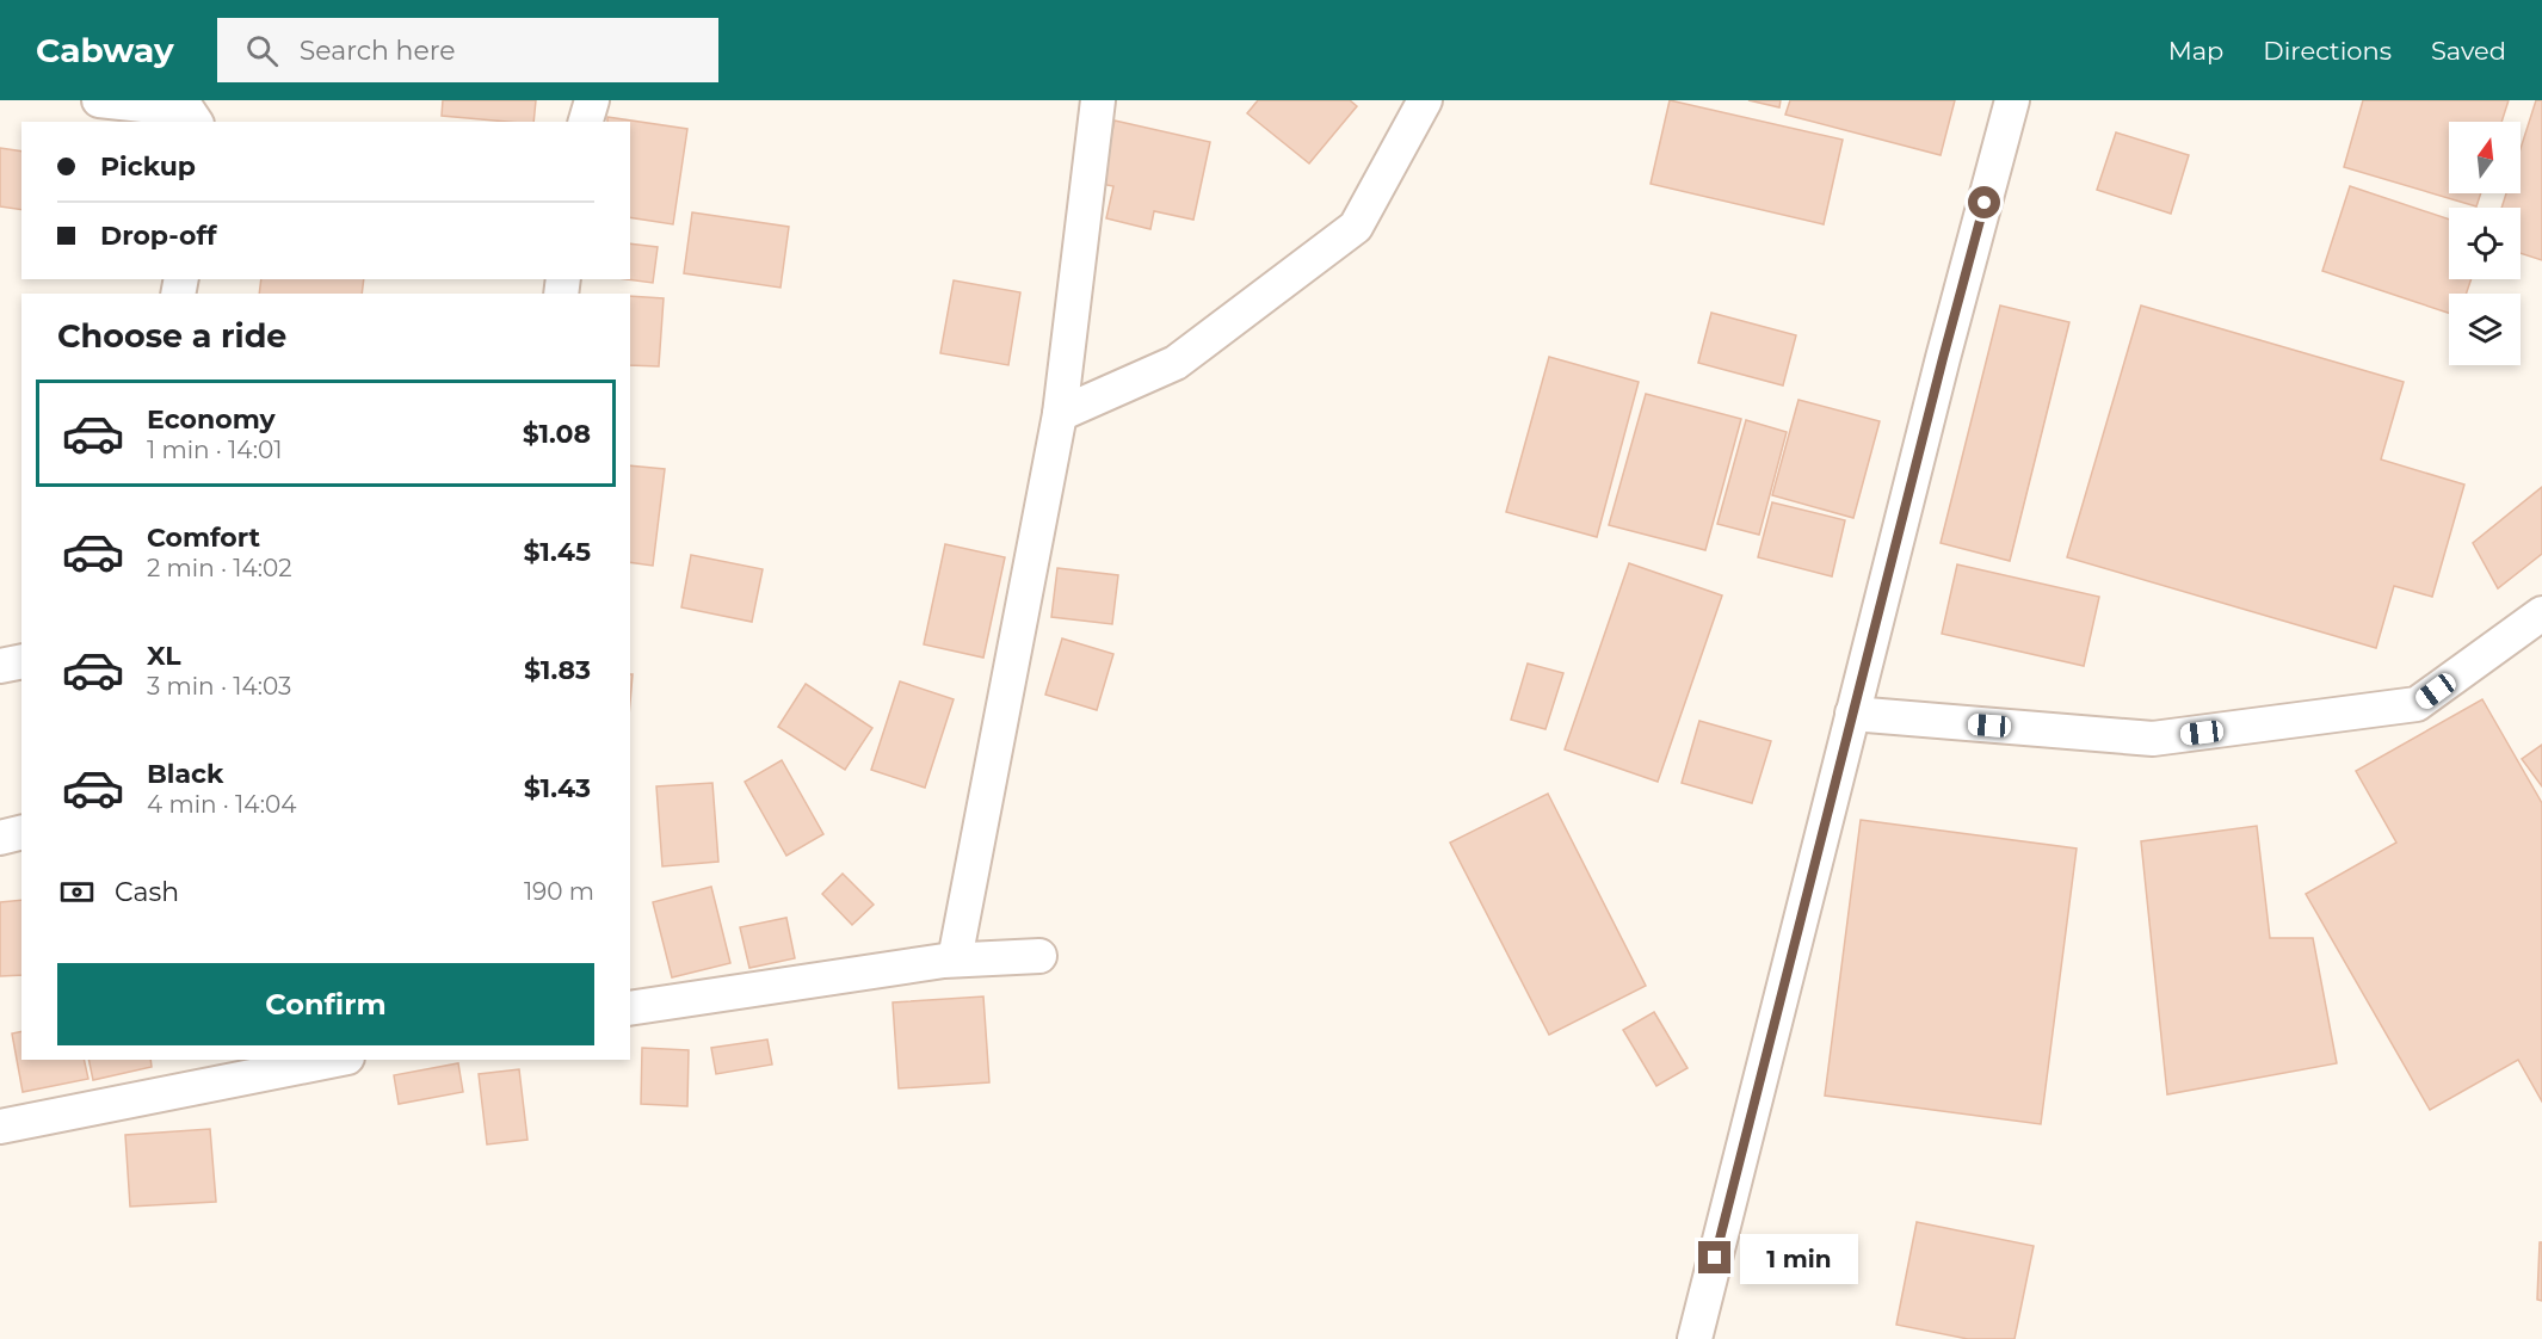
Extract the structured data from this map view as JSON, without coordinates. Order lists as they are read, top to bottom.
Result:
{
  "north": "top",
  "page": {
    "header": "Cabway",
    "search": "Search here",
    "nav": ["Map", "Directions", "Saved"],
    "banner": ["Pickup", "Drop-off"],
    "heading": "Choose a ride",
    "list": [
      {
        "name": "Economy",
        "note": "1 min · 14:01",
        "value": "$1.08"
      },
      {
        "name": "Comfort",
        "note": "2 min · 14:02",
        "value": "$1.45"
      },
      {
        "name": "XL",
        "note": "3 min · 14:03",
        "value": "$1.83"
      },
      {
        "name": "Black",
        "note": "4 min · 14:04",
        "value": "$1.43"
      }
    ],
    "pay": ["Cash", "190 m"],
    "buttons": "Confirm",
    "bubble": "1 min"
  }
}
